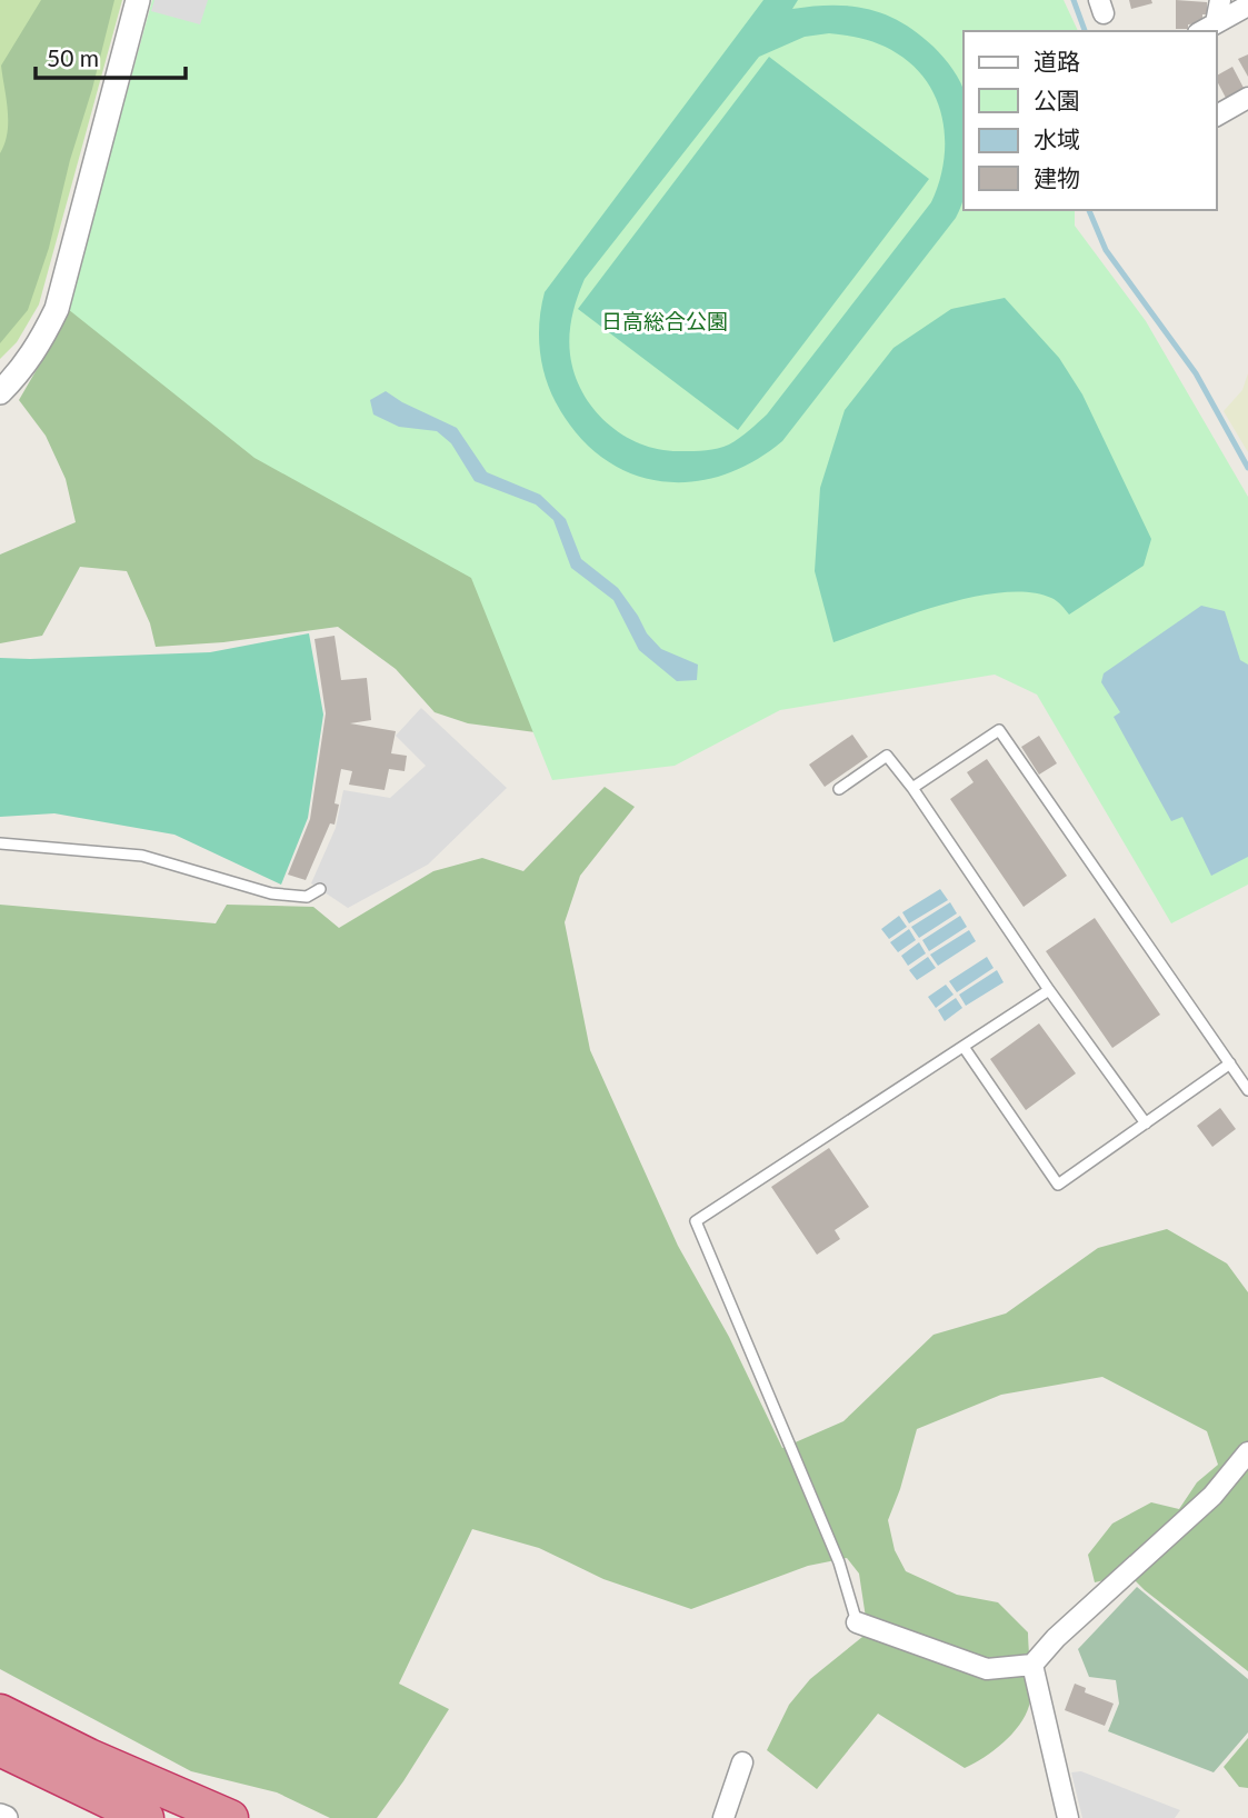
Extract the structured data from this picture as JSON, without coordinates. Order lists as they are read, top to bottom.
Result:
{
  "parks": ["日高総合公園"],
  "legend": [
    "道路",
    "公園",
    "水域",
    "建物"
  ],
  "scale_bar": "50 m"
}
